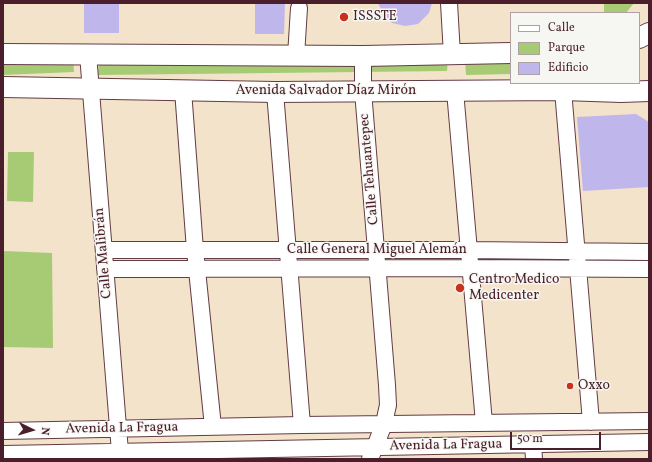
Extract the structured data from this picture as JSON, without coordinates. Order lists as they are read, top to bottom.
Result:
{
  "streets": {
    "main road": ["Avenida Salvador Díaz Mirón"],
    "street": [
      "Calle Tehuantepec",
      "Calle General Miguel Alemán",
      "Calle Malibrán",
      "Avenida La Fragua"
    ]
  },
  "crossings": [
    ["Avenida Salvador Díaz Mirón", "Calle Tehuantepec"],
    ["Avenida Salvador Díaz Mirón", "Calle Malibrán"],
    ["Calle Tehuantepec", "Calle General Miguel Alemán"],
    ["Calle Tehuantepec", "Avenida La Fragua"],
    ["Calle General Miguel Alemán", "Calle Malibrán"],
    ["Calle Malibrán", "Avenida La Fragua"]
  ],
  "places": ["ISSSTE", "Centro Medico Medicenter", "Oxxo"],
  "legend": ["Calle", "Parque", "Edificio"],
  "scale_bar": "50 m",
  "north": "right"
}
